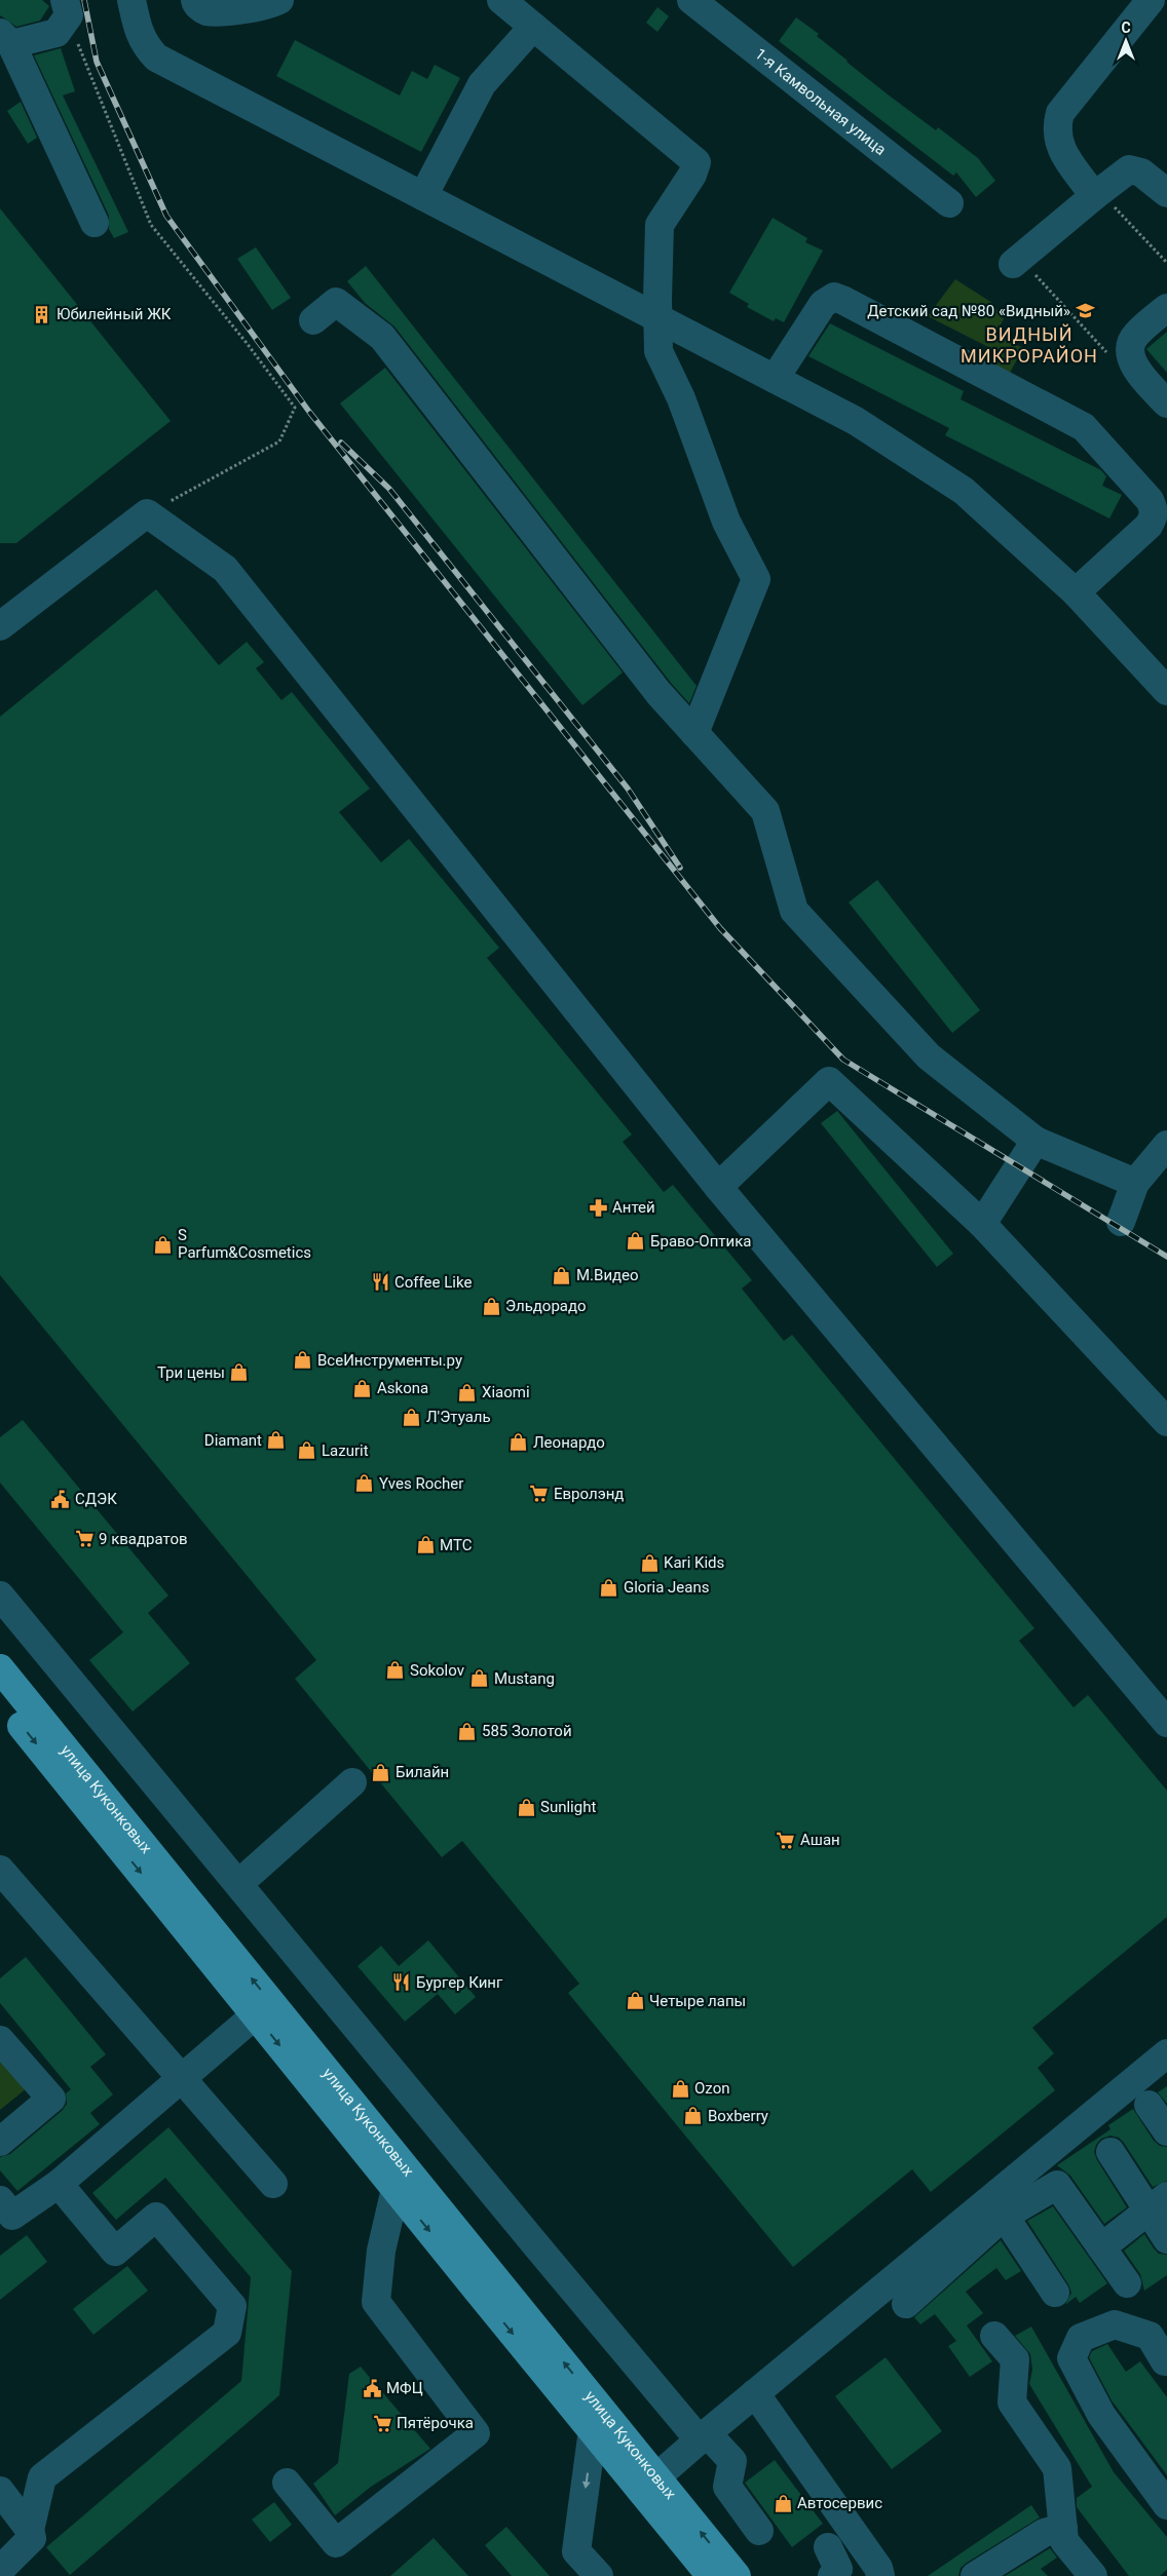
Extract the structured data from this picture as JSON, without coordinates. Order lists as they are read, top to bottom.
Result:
{
  "streets": {
    "main road": ["улица Куконковых"],
    "street": ["1-я Камвольная улица"]
  },
  "districts": ["ВИДНЫЙ МИКРОРАЙОН"],
  "places": {
    "school or university": ["Детский сад №80 «Видный»"],
    "building": ["Юбилейный ЖК"],
    "pharmacy": ["Антей"],
    "shop": [
      "Браво-Оптика",
      "S Parfum&Cosmetics",
      "М.Видео",
      "Эльдорадо",
      "ВсеИнструменты.ру",
      "Три цены",
      "Askona",
      "Xiaomi",
      "Л'Этуаль",
      "Diamant",
      "Леонардо",
      "Lazurit",
      "Yves Rocher",
      "МТС",
      "Kari Kids",
      "Gloria Jeans",
      "Sokolov",
      "Mustang",
      "585 Золотой",
      "Билайн",
      "Sunlight",
      "Четыре лапы",
      "Ozon",
      "Boxberry",
      "Автосервис"
    ],
    "restaurant": ["Coffee Like", "Бургер Кинг"],
    "supermarket": [
      "Евролэнд",
      "9 квадратов",
      "Ашан",
      "Пятёрочка"
    ],
    "public building": ["СДЭК", "МФЦ"]
  },
  "north": "top"
}
